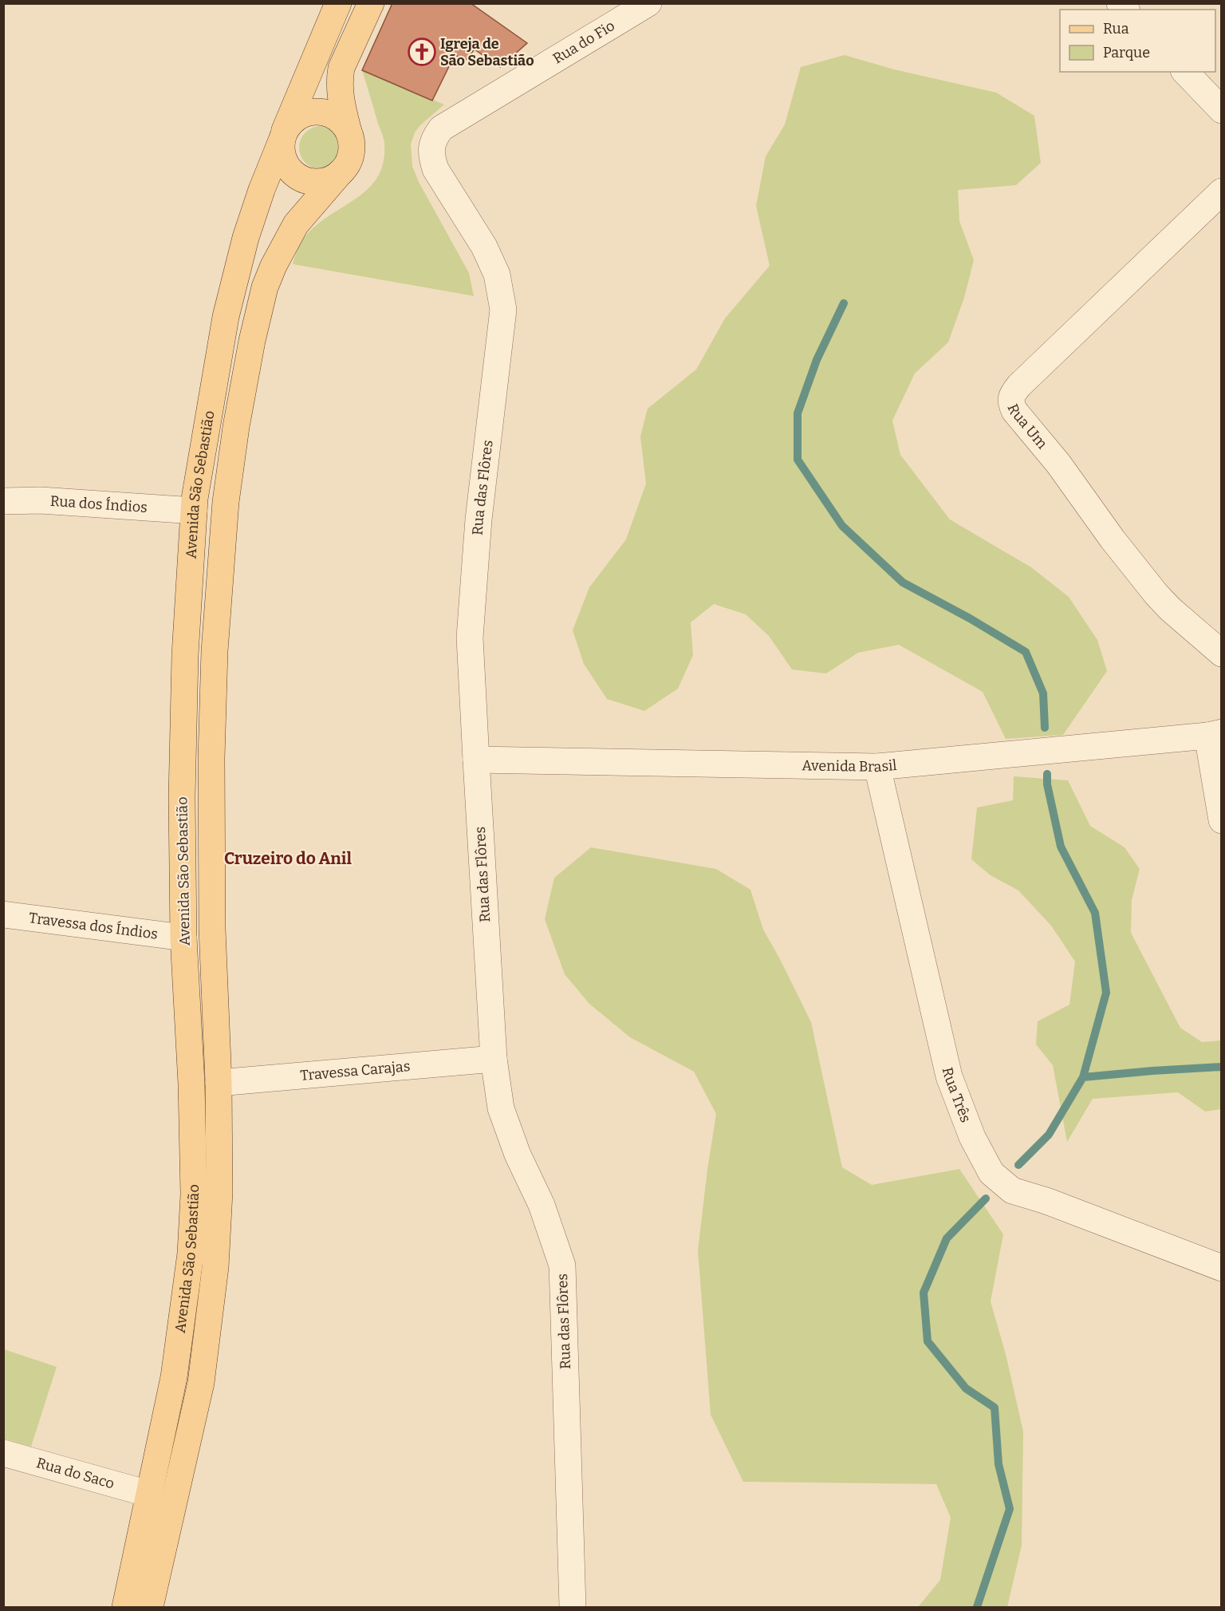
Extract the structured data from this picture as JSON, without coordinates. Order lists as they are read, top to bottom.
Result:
{
  "streets": {
    "main road": ["Avenida São Sebastião"],
    "street": [
      "Rua do Fio",
      "Rua Um",
      "Rua das Flôres",
      "Rua dos Índios",
      "Avenida Brasil",
      "Travessa dos Índios",
      "Travessa Carajas",
      "Rua Três",
      "Rua do Saco"
    ]
  },
  "crossings": [
    ["Rua do Fio", "Rua das Flôres"],
    ["Avenida São Sebastião", "Rua dos Índios"],
    ["Avenida São Sebastião", "Travessa dos Índios"],
    ["Avenida São Sebastião", "Travessa Carajas"],
    ["Avenida São Sebastião", "Rua do Saco"],
    ["Rua das Flôres", "Avenida Brasil"],
    ["Rua das Flôres", "Travessa Carajas"],
    ["Avenida Brasil", "Rua Três"]
  ],
  "districts": ["Cruzeiro do Anil"],
  "places": {
    "church": ["Igreja de São Sebastião"]
  },
  "legend": ["Rua", "Parque"]
}
